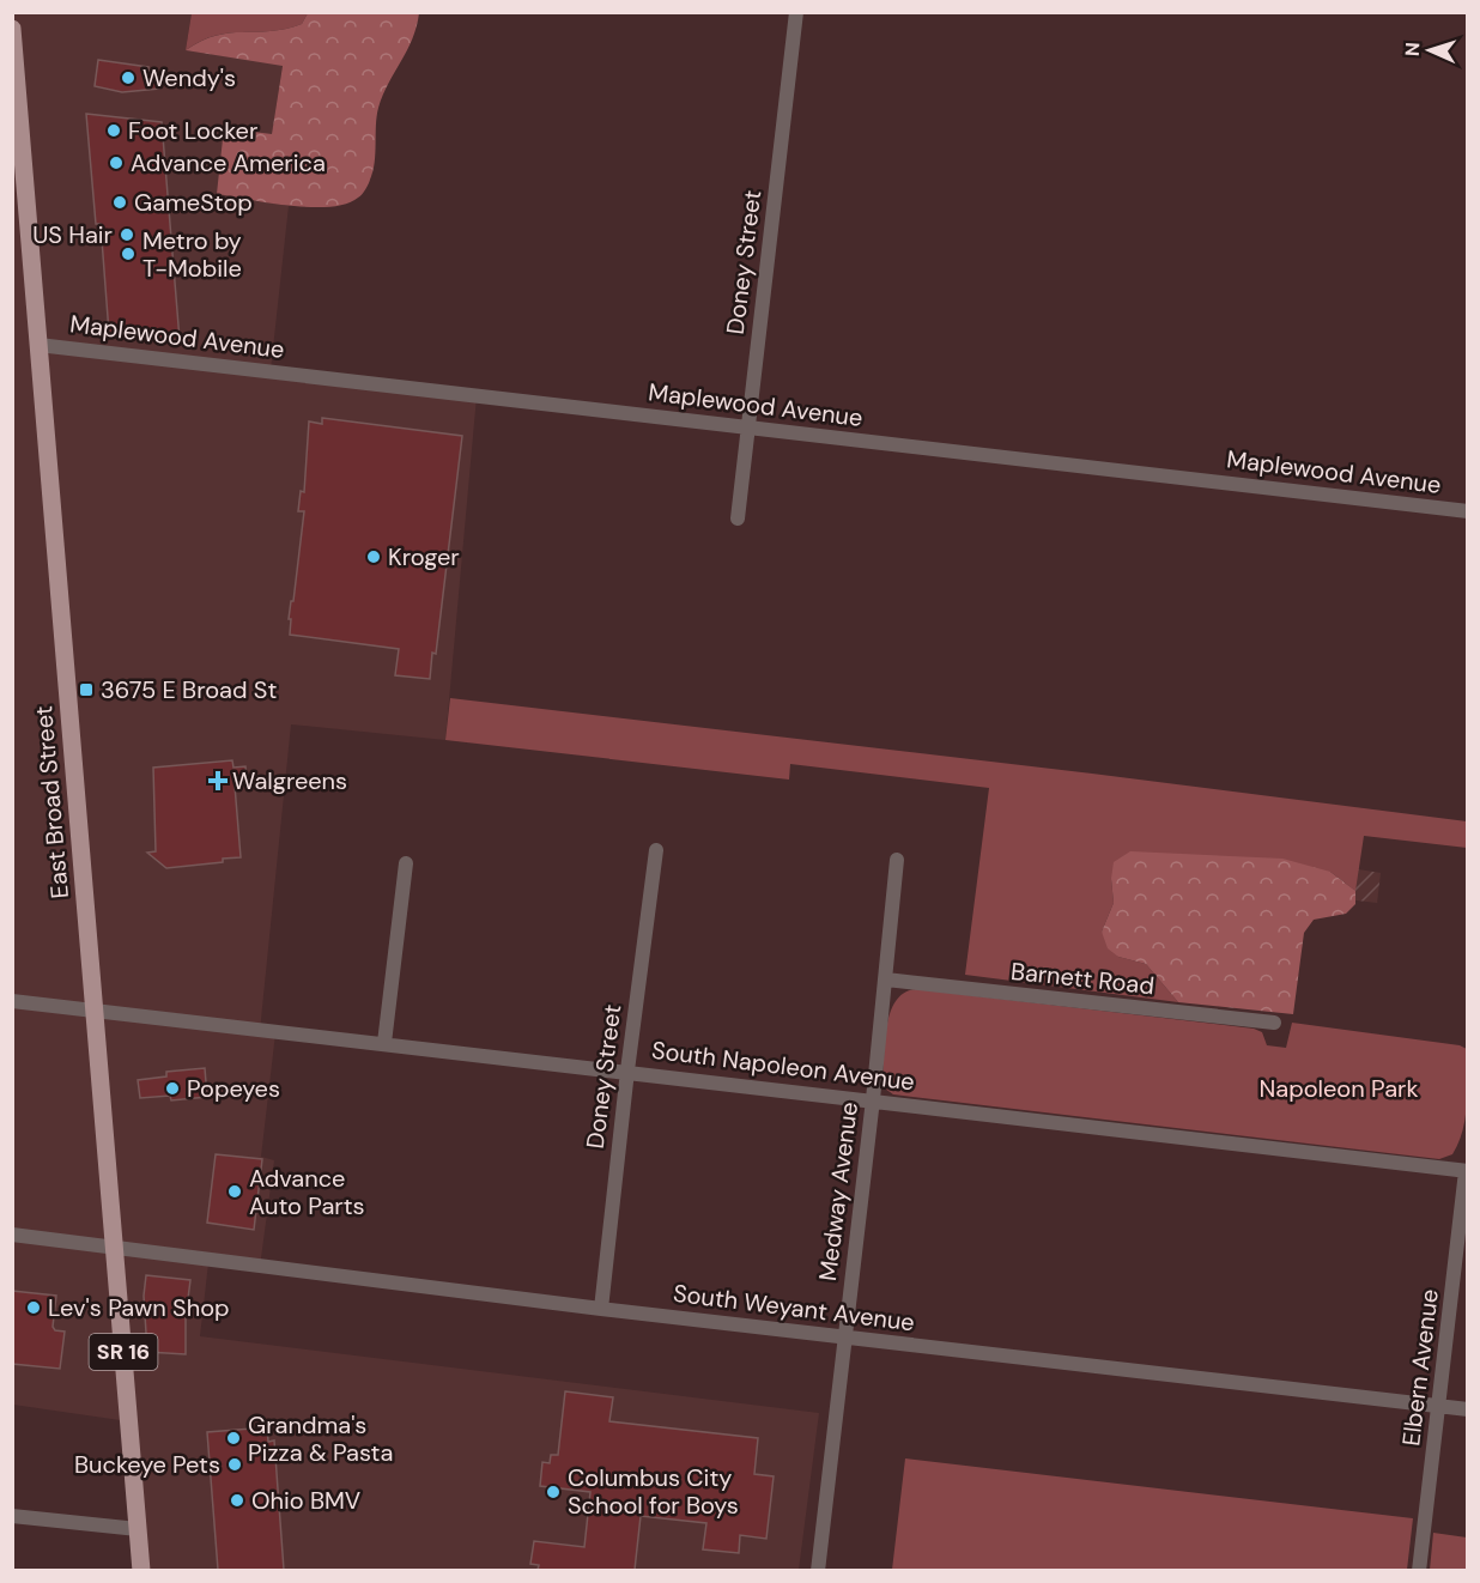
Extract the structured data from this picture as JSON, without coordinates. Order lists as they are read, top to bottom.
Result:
{
  "streets": {
    "main road": ["East Broad Street", "SR 16"],
    "street": [
      "Doney Street",
      "Maplewood Avenue",
      "Barnett Road",
      "South Napoleon Avenue",
      "Medway Avenue",
      "South Weyant Avenue",
      "Elbern Avenue"
    ]
  },
  "crossings": [
    ["Doney Street", "Maplewood Avenue"],
    ["Doney Street", "South Napoleon Avenue"],
    ["Doney Street", "South Weyant Avenue"],
    ["Maplewood Avenue", "East Broad Street"],
    ["East Broad Street", "South Napoleon Avenue"],
    ["East Broad Street", "South Weyant Avenue"],
    ["Barnett Road", "Medway Avenue"],
    ["South Napoleon Avenue", "Medway Avenue"],
    ["South Napoleon Avenue", "Elbern Avenue"],
    ["Medway Avenue", "South Weyant Avenue"],
    ["South Weyant Avenue", "Elbern Avenue"]
  ],
  "parks": ["Napoleon Park"],
  "places": {
    "other": [
      "Wendy's",
      "Foot Locker",
      "Advance America",
      "GameStop",
      "US Hair",
      "Metro by T-Mobile",
      "Kroger",
      "Popeyes",
      "Advance Auto Parts",
      "Lev's Pawn Shop",
      "Grandma's Pizza & Pasta",
      "Buckeye Pets",
      "Columbus City School for Boys",
      "Ohio BMV"
    ],
    "transit": ["3675 E Broad St"],
    "health": ["Walgreens"]
  },
  "north": "left"
}
